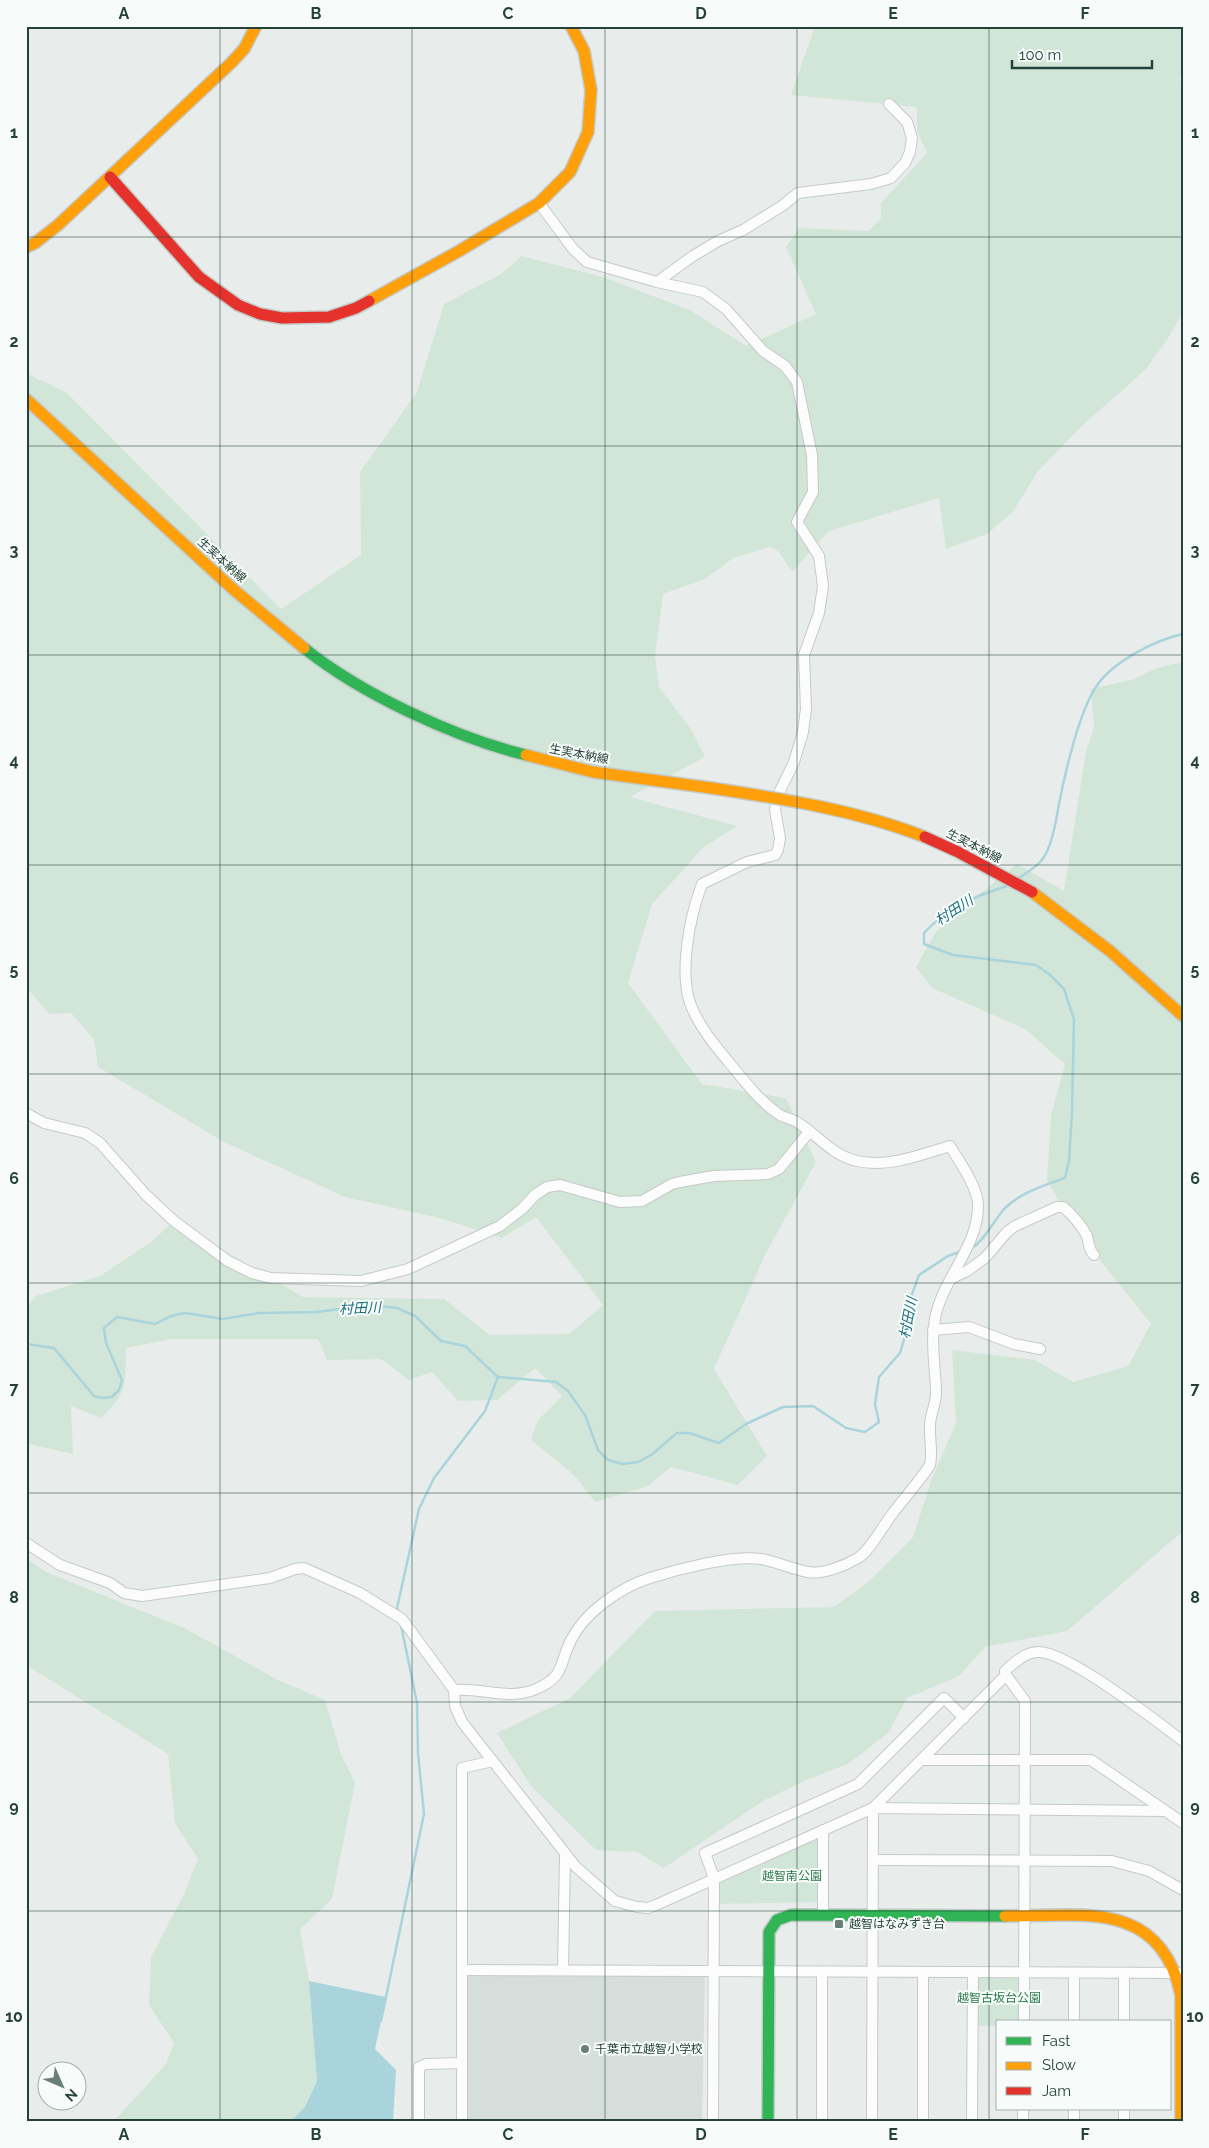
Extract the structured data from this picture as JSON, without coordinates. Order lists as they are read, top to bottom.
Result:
{
  "streets": {
    "street": ["生実本納線"]
  },
  "water": ["村田川"],
  "parks": ["越智南公園", "越智古坂台公園"],
  "places": {
    "transit": ["越智はなみずき台"],
    "other": ["千葉市立越智小学校"]
  },
  "legend": ["Fast", "Slow", "Jam"],
  "scale_bar": "100 m",
  "north": "bottom right",
  "grid": {
    "columns": [
      "A",
      "B",
      "C",
      "D",
      "E",
      "F"
    ],
    "rows": [
      "1",
      "2",
      "3",
      "4",
      "5",
      "6",
      "7",
      "8",
      "9",
      "10"
    ]
  }
}
